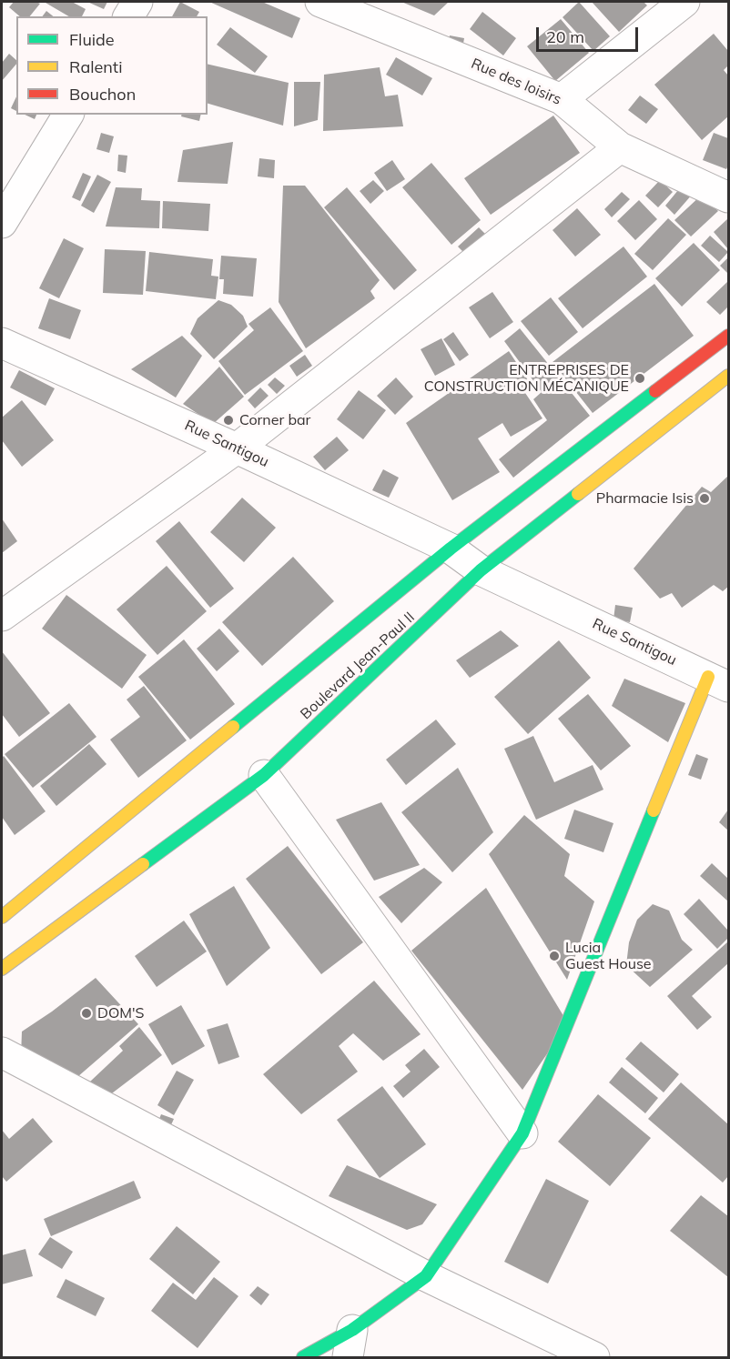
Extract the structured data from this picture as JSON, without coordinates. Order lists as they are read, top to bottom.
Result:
{
  "streets": {
    "main road": ["Boulevard Jean-Paul II"],
    "street": ["Rue des loisirs", "Rue Santigou"]
  },
  "crossings": [
    ["Rue Santigou", "Boulevard Jean-Paul II"]
  ],
  "places": [
    "ENTREPRISES DE CONSTRUCTION MÉCANIQUE",
    "Corner bar",
    "Pharmacie Isis",
    "Lucia Guest House",
    "DOM'S"
  ],
  "legend": ["Fluide", "Ralenti", "Bouchon"],
  "scale_bar": "20 m"
}
